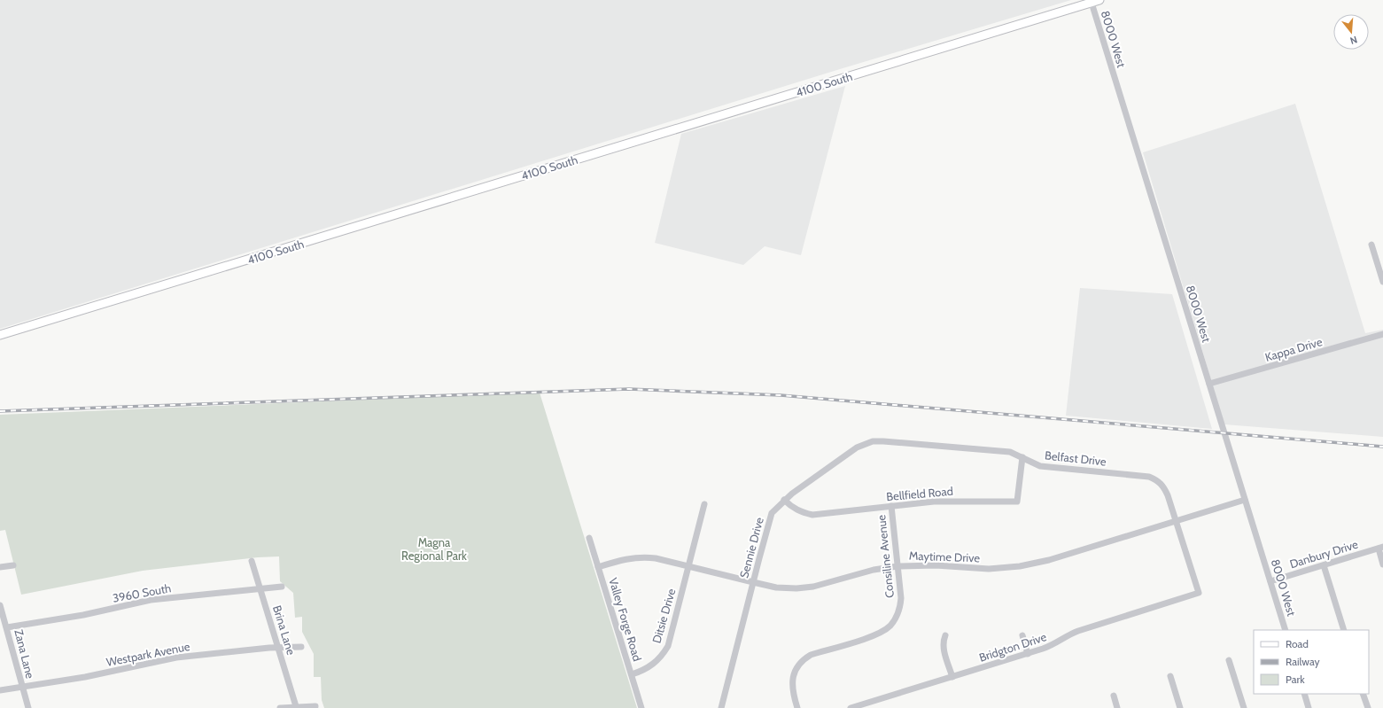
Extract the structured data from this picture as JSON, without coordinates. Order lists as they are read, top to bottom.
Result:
{
  "streets": {
    "main road": ["4100 South"],
    "street": [
      "8000 West",
      "Kappa Drive",
      "Belfast Drive",
      "Bellfield Road",
      "Sennie Drive",
      "Danbury Drive",
      "Consiline Avenue",
      "Maytime Drive",
      "3960 South",
      "Ditsie Drive",
      "Valley Forge Road",
      "Brina Lane",
      "Bridgton Drive",
      "Zana Lane",
      "Westpark Avenue"
    ]
  },
  "crossings": [
    ["8000 West", "4100 South"],
    ["8000 West", "Kappa Drive"],
    ["8000 West", "Danbury Drive"],
    ["8000 West", "Maytime Drive"],
    ["Belfast Drive", "Bellfield Road"],
    ["Belfast Drive", "Sennie Drive"],
    ["Belfast Drive", "Maytime Drive"],
    ["Belfast Drive", "Bridgton Drive"],
    ["Bellfield Road", "Sennie Drive"],
    ["Bellfield Road", "Consiline Avenue"],
    ["Sennie Drive", "Maytime Drive"],
    ["Consiline Avenue", "Maytime Drive"],
    ["Maytime Drive", "Ditsie Drive"],
    ["Maytime Drive", "Valley Forge Road"],
    ["3960 South", "Brina Lane"],
    ["3960 South", "Zana Lane"],
    ["Ditsie Drive", "Valley Forge Road"],
    ["Brina Lane", "Westpark Avenue"],
    ["Zana Lane", "Westpark Avenue"]
  ],
  "parks": ["Magna Regional Park"],
  "legend": ["Road", "Railway", "Park"],
  "north": "bottom"
}
